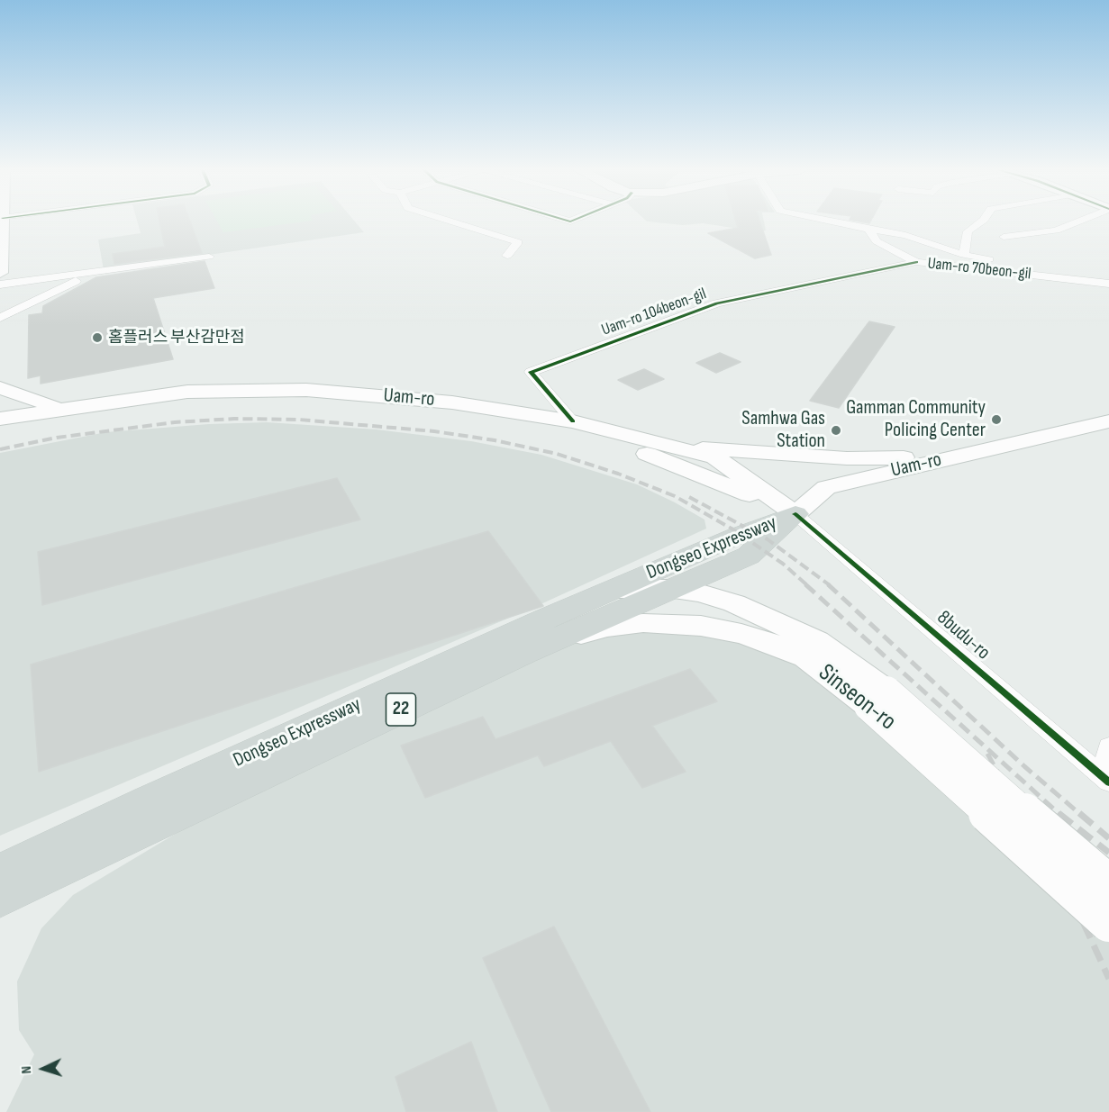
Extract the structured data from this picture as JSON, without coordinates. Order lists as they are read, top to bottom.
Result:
{
  "streets": {
    "main road": [
      "Uam-ro",
      "Dongseo Expressway",
      "Sinseon-ro",
      "22"
    ],
    "street": ["Uam-ro 70beon-gil", "Uam-ro 104beon-gil", "8budu-ro"]
  },
  "crossings": [
    ["Uam-ro 70beon-gil", "Uam-ro 104beon-gil"],
    ["Uam-ro 104beon-gil", "Uam-ro"],
    ["Uam-ro", "Dongseo Expressway"],
    ["Uam-ro", "8budu-ro"],
    ["Dongseo Expressway", "8budu-ro"],
    ["Dongseo Expressway", "Sinseon-ro"]
  ],
  "places": ["홈플러스 부산감만점", "Gamman Community Policing Center", "Samhwa Gas Station"],
  "north": "left"
}
